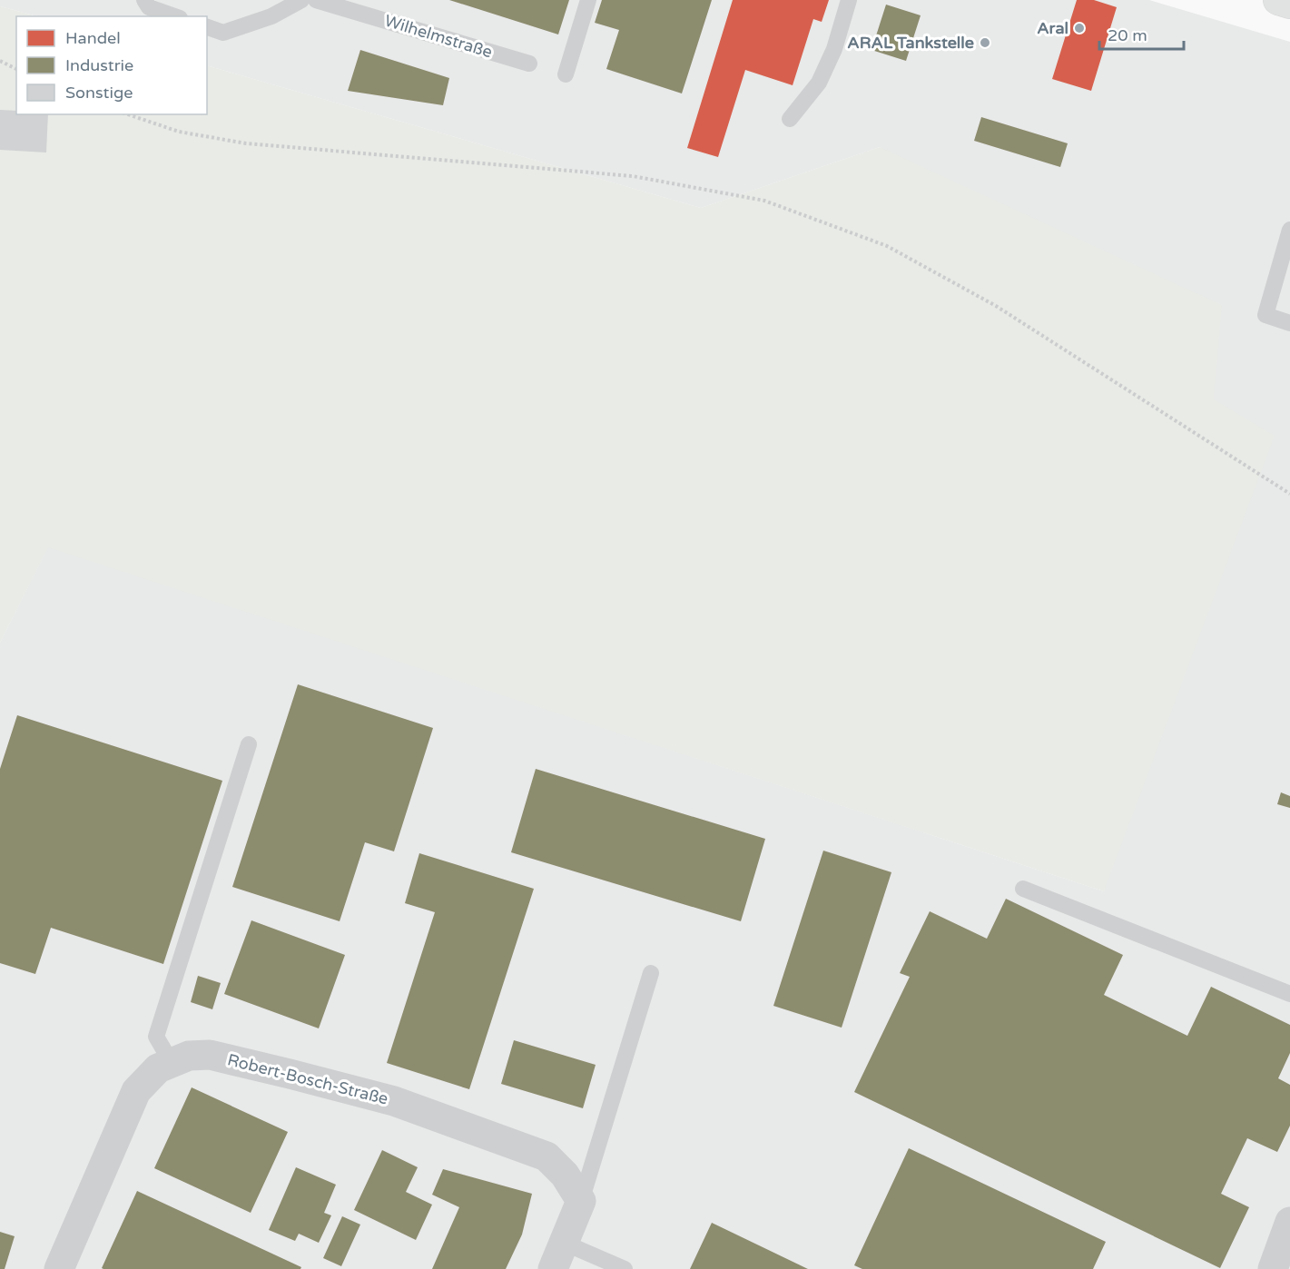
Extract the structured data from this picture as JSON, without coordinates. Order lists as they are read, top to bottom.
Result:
{
  "streets": {
    "street": ["Robert-Bosch-Straße"],
    "lane": ["Wilhelmstraße"]
  },
  "places": ["Aral", "ARAL Tankstelle"],
  "legend": ["Handel", "Industrie", "Sonstige"],
  "scale_bar": "20 m"
}
